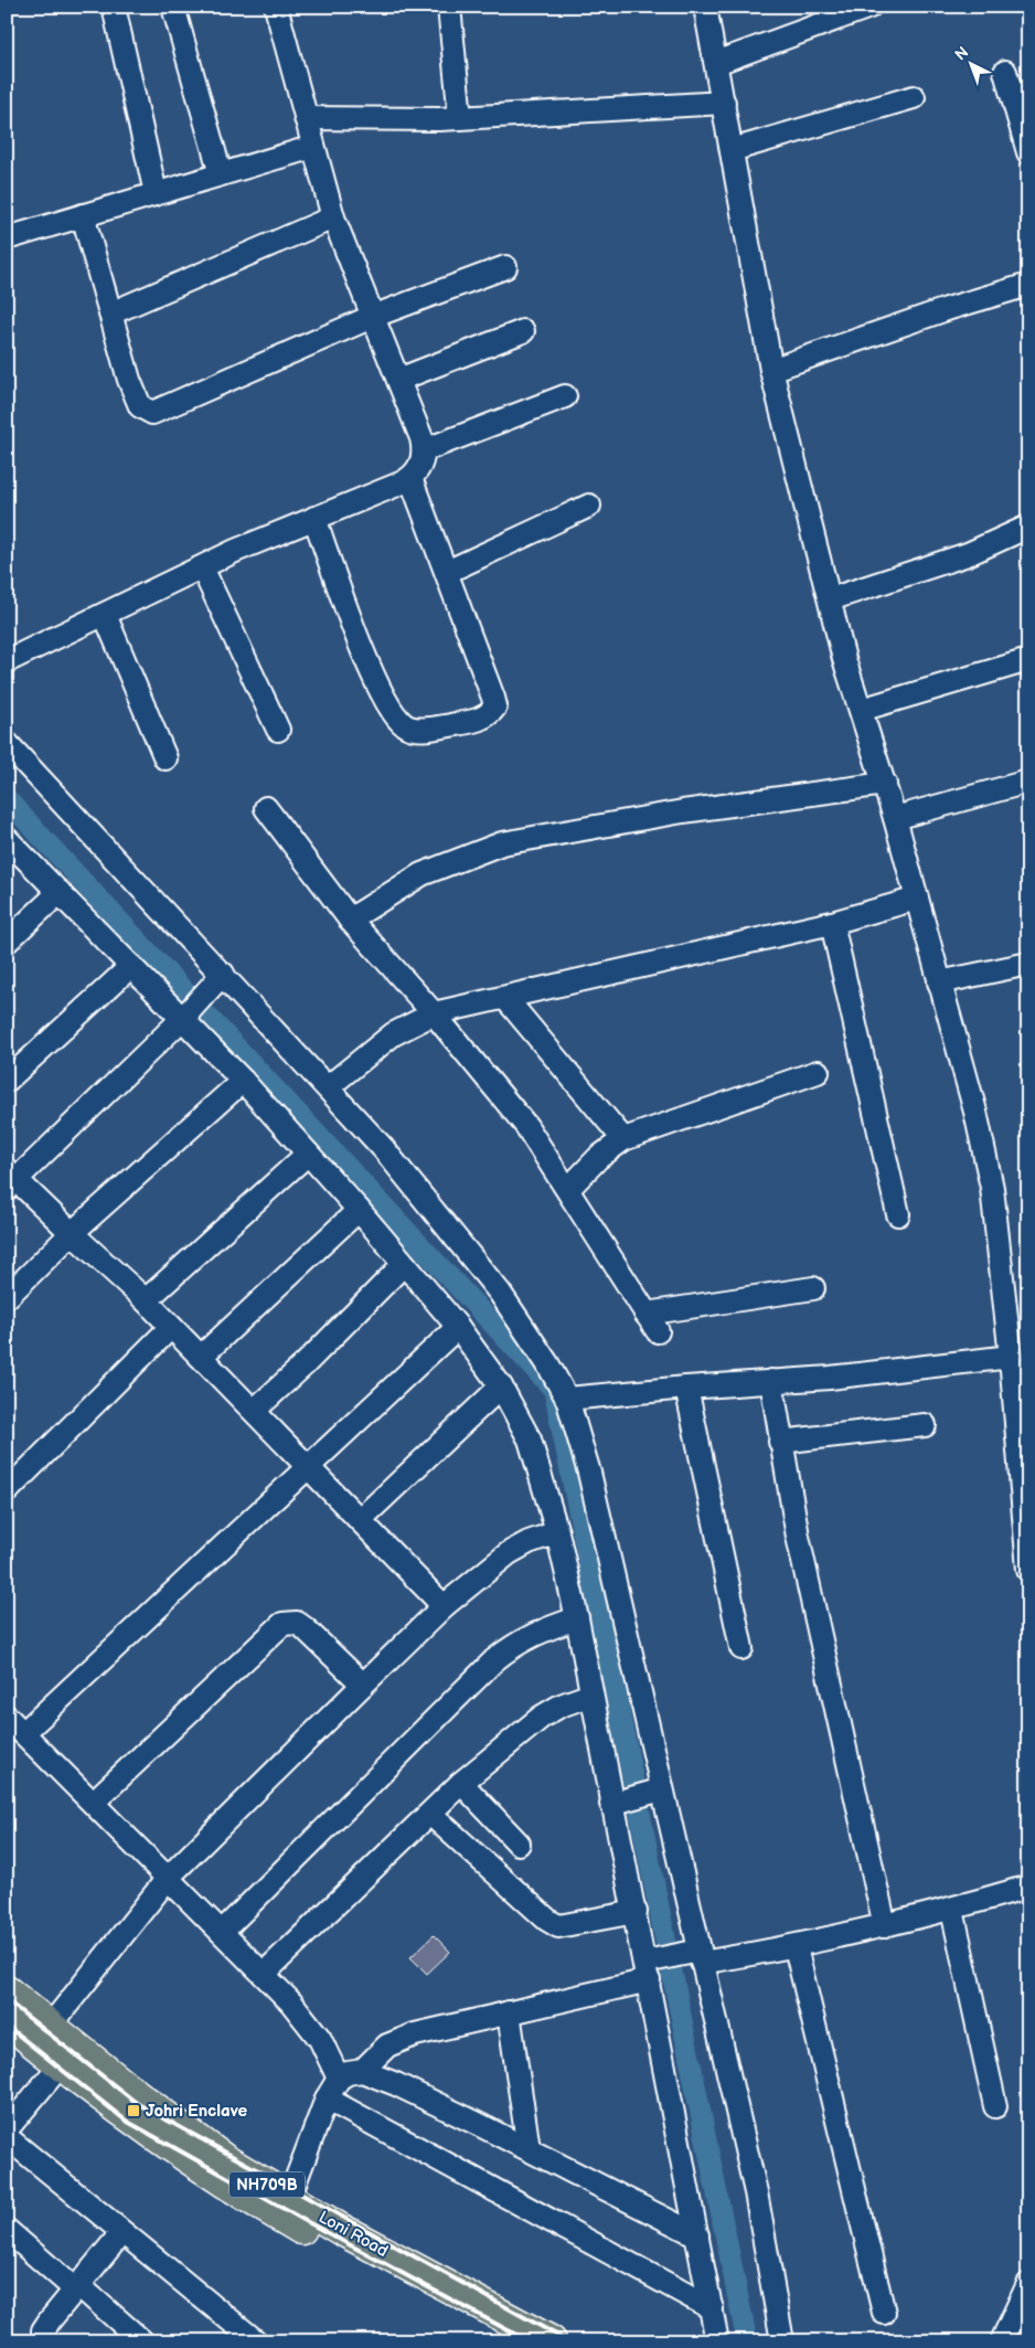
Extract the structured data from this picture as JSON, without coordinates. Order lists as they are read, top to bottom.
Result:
{
  "streets": {
    "highway": ["NH709B", "Loni Road"]
  },
  "places": {
    "transit": ["Johri Enclave"]
  },
  "north": "top left"
}
